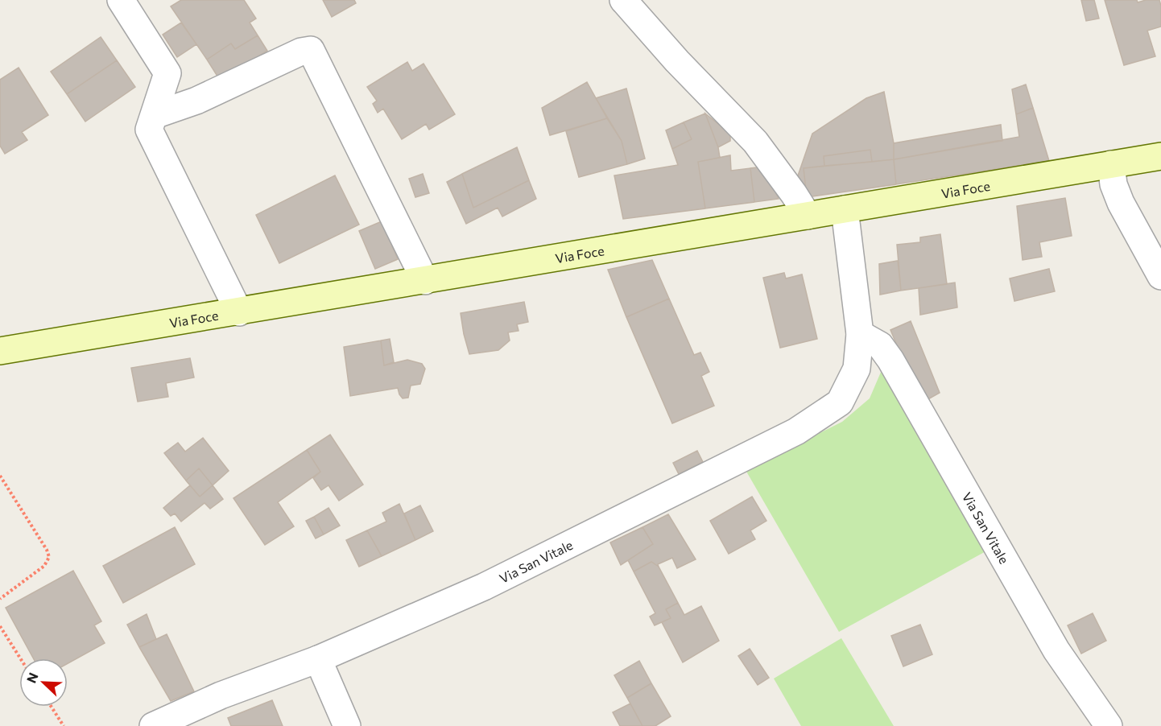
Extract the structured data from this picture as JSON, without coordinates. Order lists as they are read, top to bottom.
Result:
{
  "streets": {
    "main road": ["Via Foce"],
    "street": ["Via San Vitale"]
  },
  "crossings": [
    ["Via Foce", "Via San Vitale"]
  ],
  "north": "top left"
}
